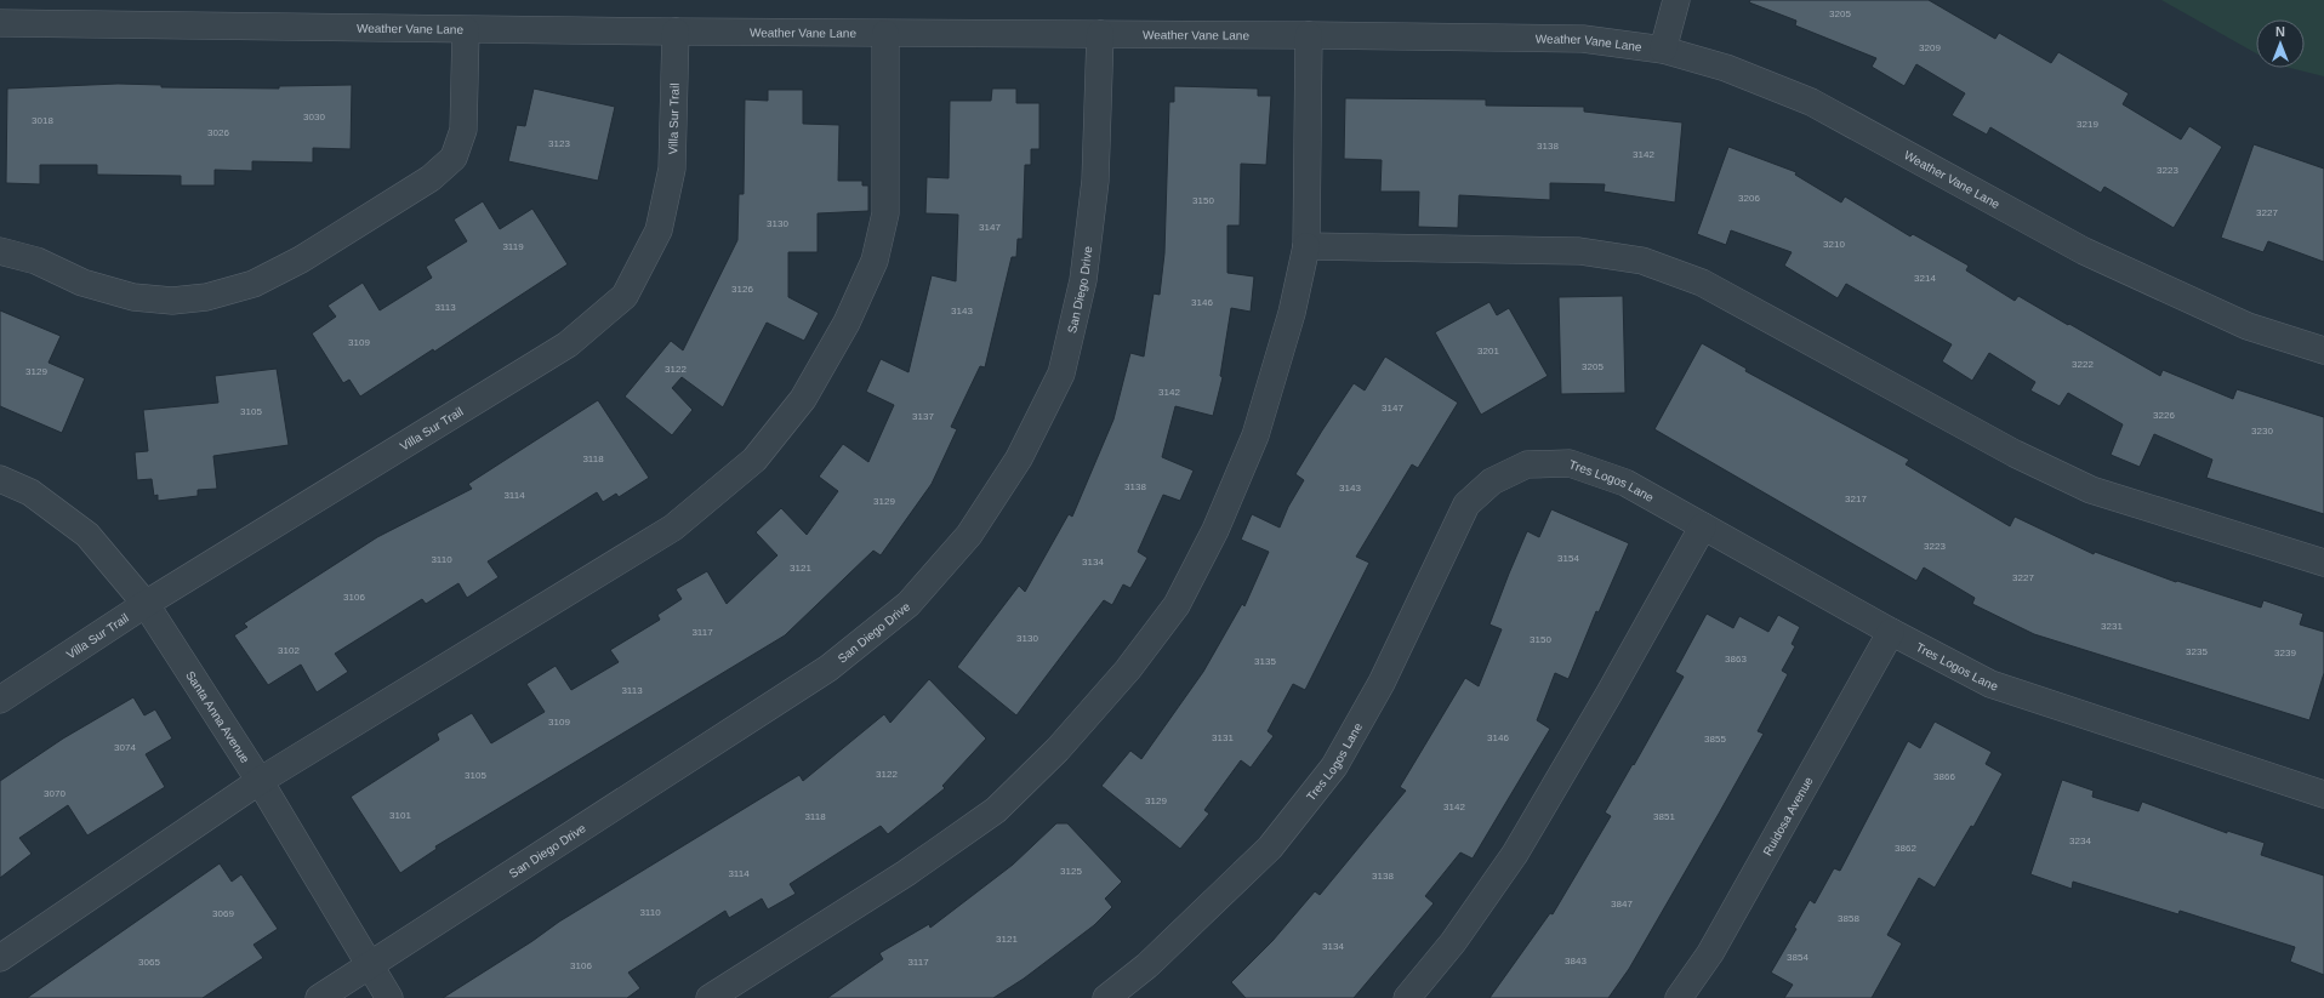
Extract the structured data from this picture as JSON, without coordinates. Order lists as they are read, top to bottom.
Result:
{
  "streets": {
    "street": [
      "Weather Vane Lane",
      "Villa Sur Trail",
      "San Diego Drive",
      "Tres Logos Lane",
      "Santa Anna Avenue",
      "Ruidosa Avenue"
    ]
  },
  "crossings": [
    ["Weather Vane Lane", "Villa Sur Trail"],
    ["Weather Vane Lane", "San Diego Drive"],
    ["Villa Sur Trail", "Santa Anna Avenue"],
    ["San Diego Drive", "Santa Anna Avenue"],
    ["Tres Logos Lane", "Ruidosa Avenue"]
  ],
  "house_numbers": [
    "3205",
    "3209",
    "3030",
    "3018",
    "3219",
    "3026",
    "3123",
    "3138",
    "3142",
    "3223",
    "3206",
    "3150",
    "3227",
    "3130",
    "3147",
    "3210",
    "3119",
    "3214",
    "3126",
    "3146",
    "3113",
    "3143",
    "3109",
    "3201",
    "3222",
    "3205",
    "3122",
    "3129",
    "3142",
    "3147",
    "3105",
    "3226",
    "3137",
    "3230",
    "3118",
    "3138",
    "3143",
    "3114",
    "3217",
    "3129",
    "3223",
    "3154",
    "3110",
    "3134",
    "3121",
    "3227",
    "3106",
    "3231",
    "3117",
    "3130",
    "3150",
    "3102",
    "3235",
    "3239",
    "3863",
    "3135",
    "3113",
    "3109",
    "3131",
    "3146",
    "3855",
    "3074",
    "3122",
    "3105",
    "3866",
    "3070",
    "3129",
    "3142",
    "3101",
    "3118",
    "3851",
    "3234",
    "3862",
    "3125",
    "3114",
    "3138",
    "3847",
    "3110",
    "3069",
    "3858",
    "3121",
    "3134",
    "3854",
    "3843",
    "3065",
    "3117",
    "3106"
  ],
  "north": "top"
}
